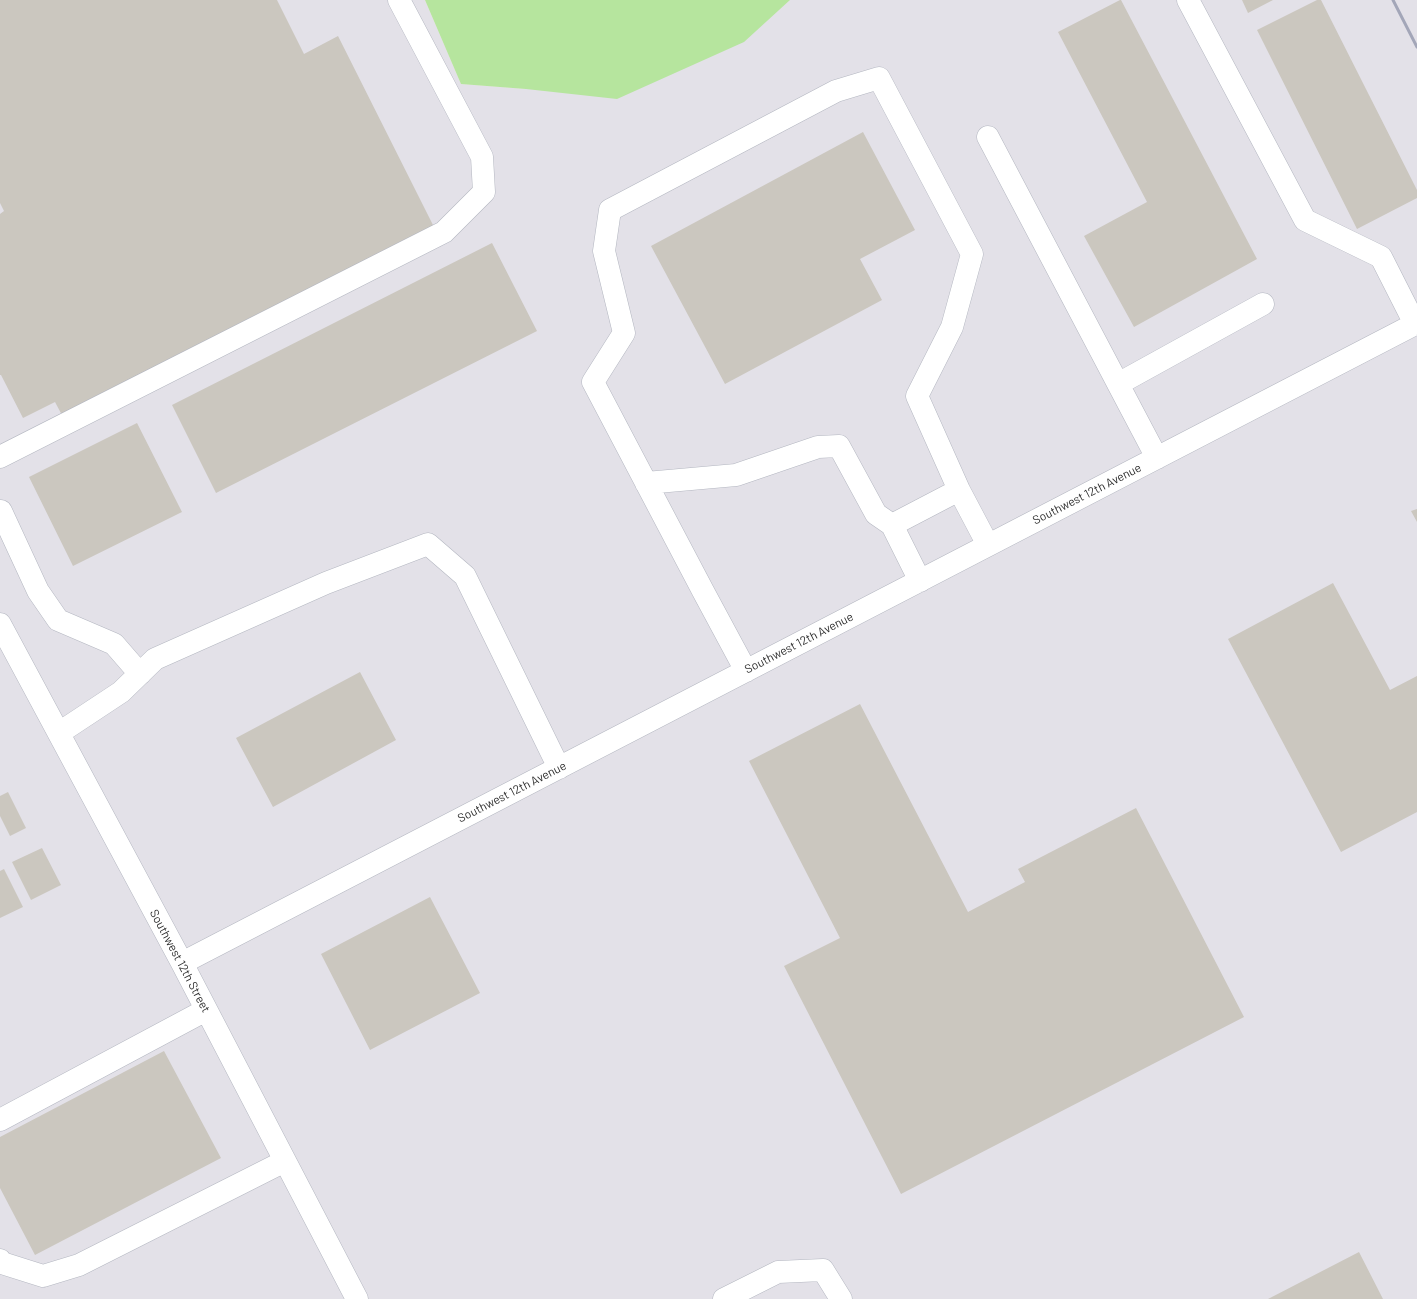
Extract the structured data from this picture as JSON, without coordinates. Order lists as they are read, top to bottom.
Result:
{
  "streets": {
    "street": ["Southwest 12th Avenue", "Southwest 12th Street"]
  },
  "crossings": [
    ["Southwest 12th Avenue", "Southwest 12th Street"]
  ]
}
